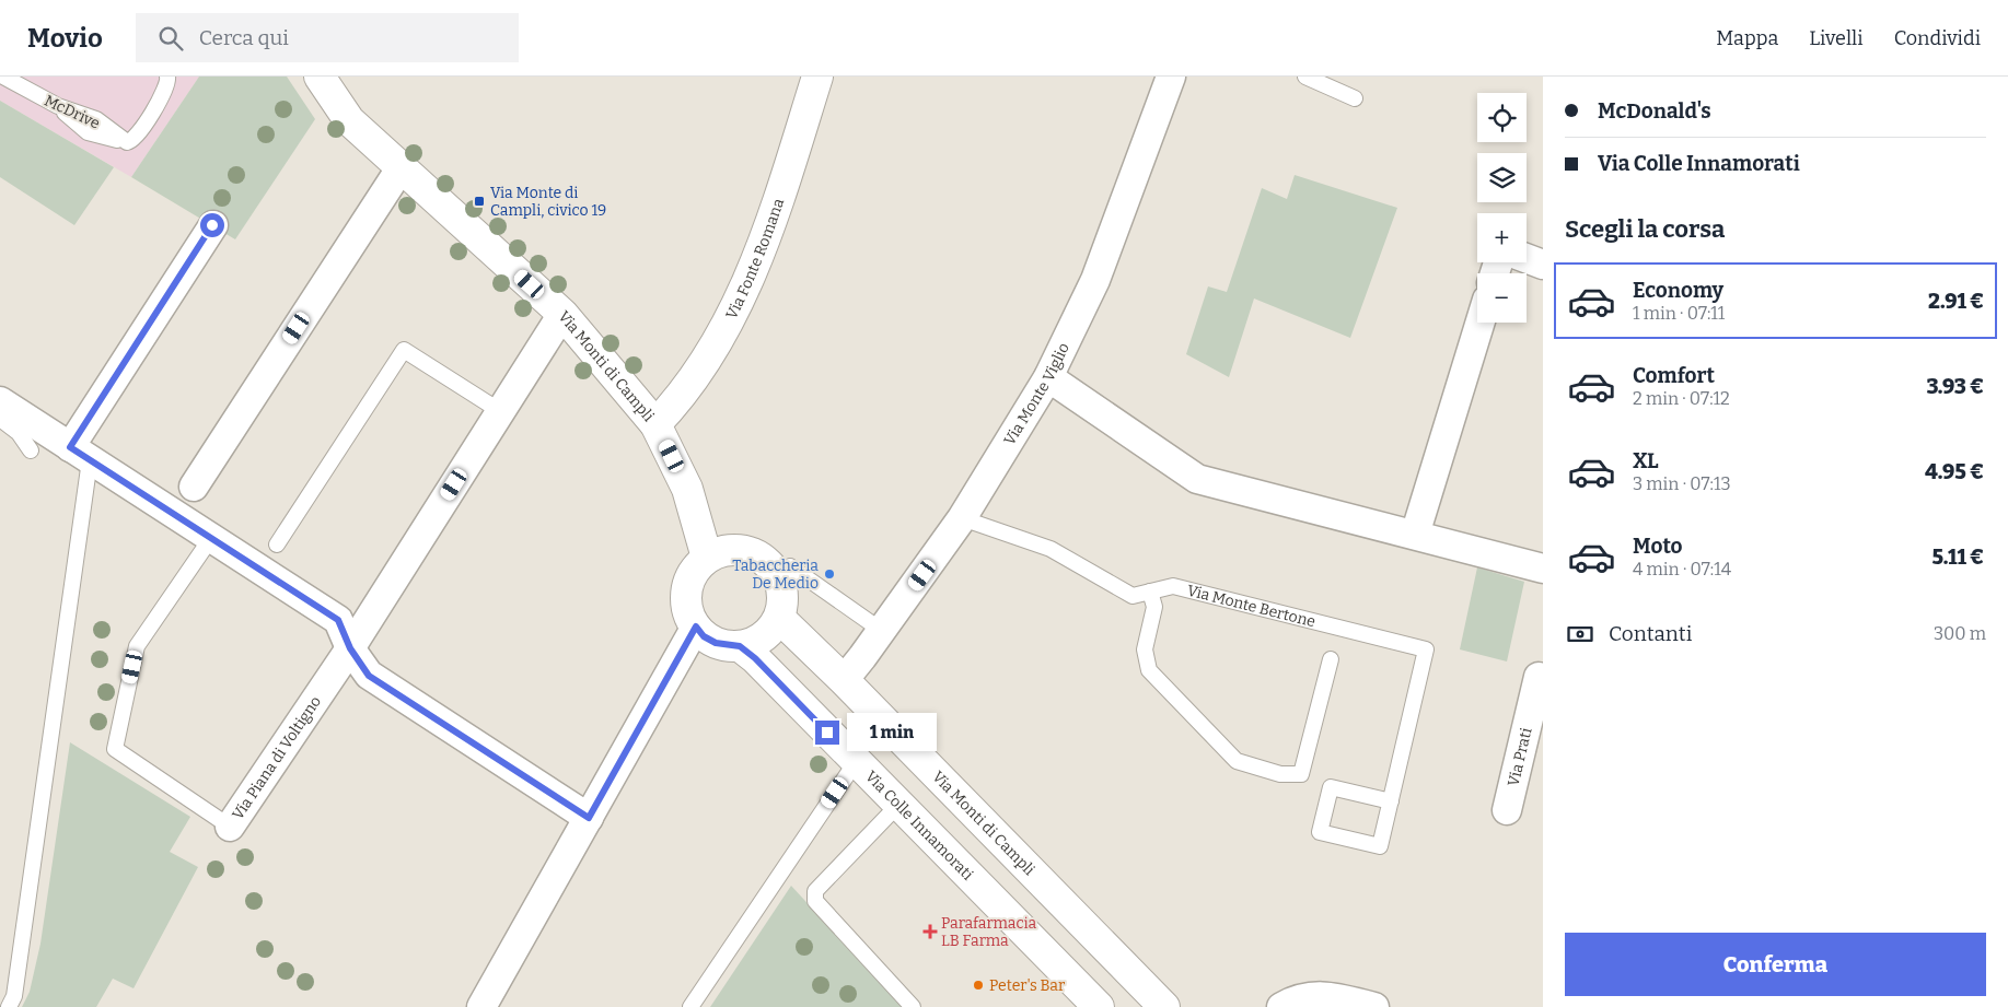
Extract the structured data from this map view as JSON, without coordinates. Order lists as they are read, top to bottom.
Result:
{
  "streets": {
    "street": [
      "Via Fonte Romana",
      "Via Monti di Campli",
      "Via Monte Viglio",
      "Via Piana di Voltigno",
      "Via Prati",
      "Via Colle Innamorati"
    ],
    "lane": ["McDrive", "Via Monte Bertone"]
  },
  "crossings": [
    ["Via Fonte Romana", "Via Monti di Campli"],
    ["Via Monti di Campli", "Via Monte Viglio"],
    ["Via Monti di Campli", "Via Piana di Voltigno"],
    ["Via Monti di Campli", "Via Colle Innamorati"],
    ["Via Monte Viglio", "Via Monte Bertone"]
  ],
  "places": {
    "transit": ["Via Monte di Campli, civico 19"],
    "other": ["Tabaccheria De Medio", "Peter's Bar"],
    "health": ["Parafarmacia LB Farma"]
  },
  "page": {
    "header": "Movio",
    "search": "Cerca qui",
    "nav": ["Mappa", "Livelli", "Condividi"],
    "banner": ["McDonald's", "Via Colle Innamorati"],
    "map_buttons": ["+", "−"],
    "heading": "Scegli la corsa",
    "list": [
      {
        "name": "Economy",
        "note": "1 min · 07:11",
        "value": "2.91 €"
      },
      {
        "name": "Comfort",
        "note": "2 min · 07:12",
        "value": "3.93 €"
      },
      {
        "name": "XL",
        "note": "3 min · 07:13",
        "value": "4.95 €"
      },
      {
        "name": "Moto",
        "note": "4 min · 07:14",
        "value": "5.11 €"
      }
    ],
    "pay": ["Contanti", "300 m"],
    "bubble": "1 min",
    "buttons": "Conferma"
  }
}
